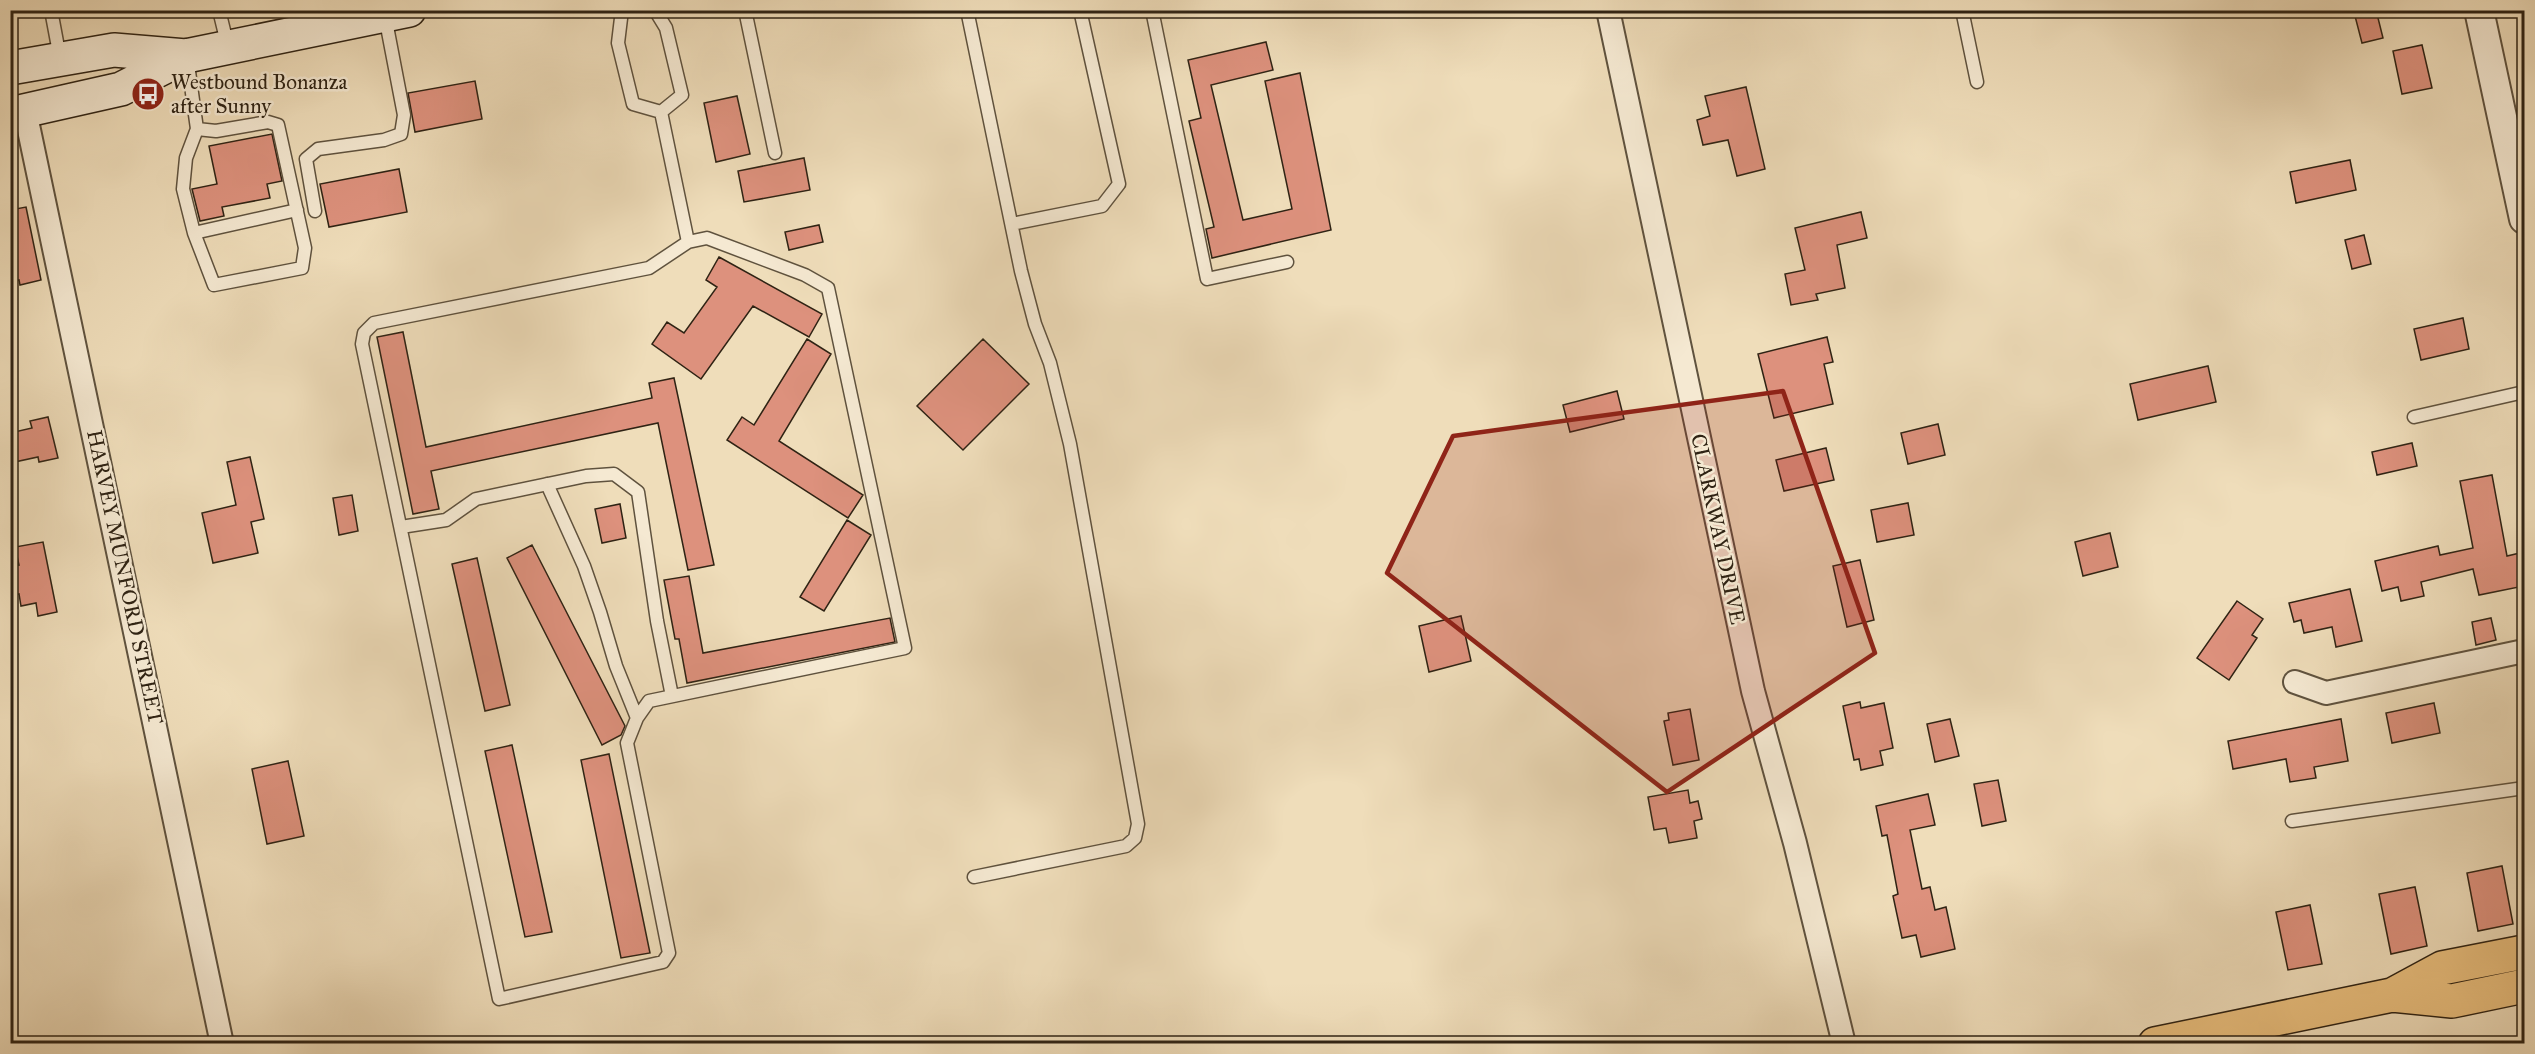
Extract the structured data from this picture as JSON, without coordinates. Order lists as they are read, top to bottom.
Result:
{
  "streets": {
    "street": ["CLARKWAY DRIVE", "HARVEY MUNFORD STREET"]
  },
  "places": {
    "bus stop": ["Westbound Bonanza after Sunny"]
  }
}
